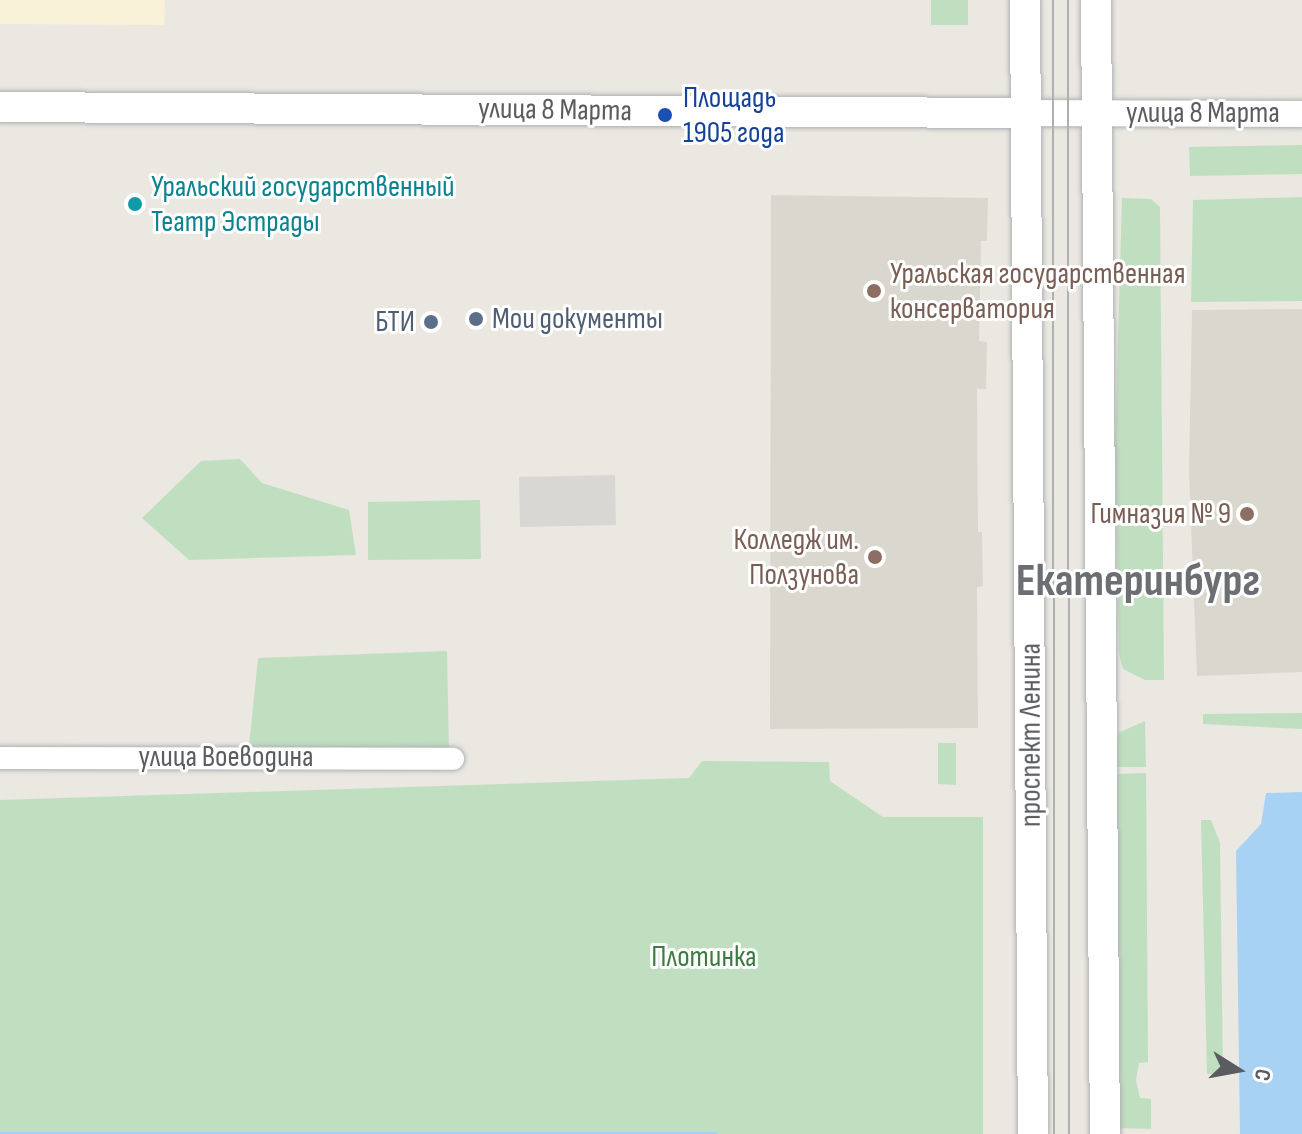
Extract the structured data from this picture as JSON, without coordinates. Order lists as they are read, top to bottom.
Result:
{
  "streets": {
    "main road": ["улица 8 Марта", "проспект Ленина"],
    "street": ["улица Воеводина"]
  },
  "crossings": [
    ["улица 8 Марта", "проспект Ленина"]
  ],
  "districts": ["Екатеринбург"],
  "parks": ["Плотинка"],
  "places": [
    "Площадь 1905 года",
    "Уральский государственный Театр Эстрады",
    "Уральская государственная консерватория",
    "Мои документы",
    "БТИ",
    "Гимназия № 9",
    "Колледж им. Ползунова"
  ],
  "north": "right"
}
